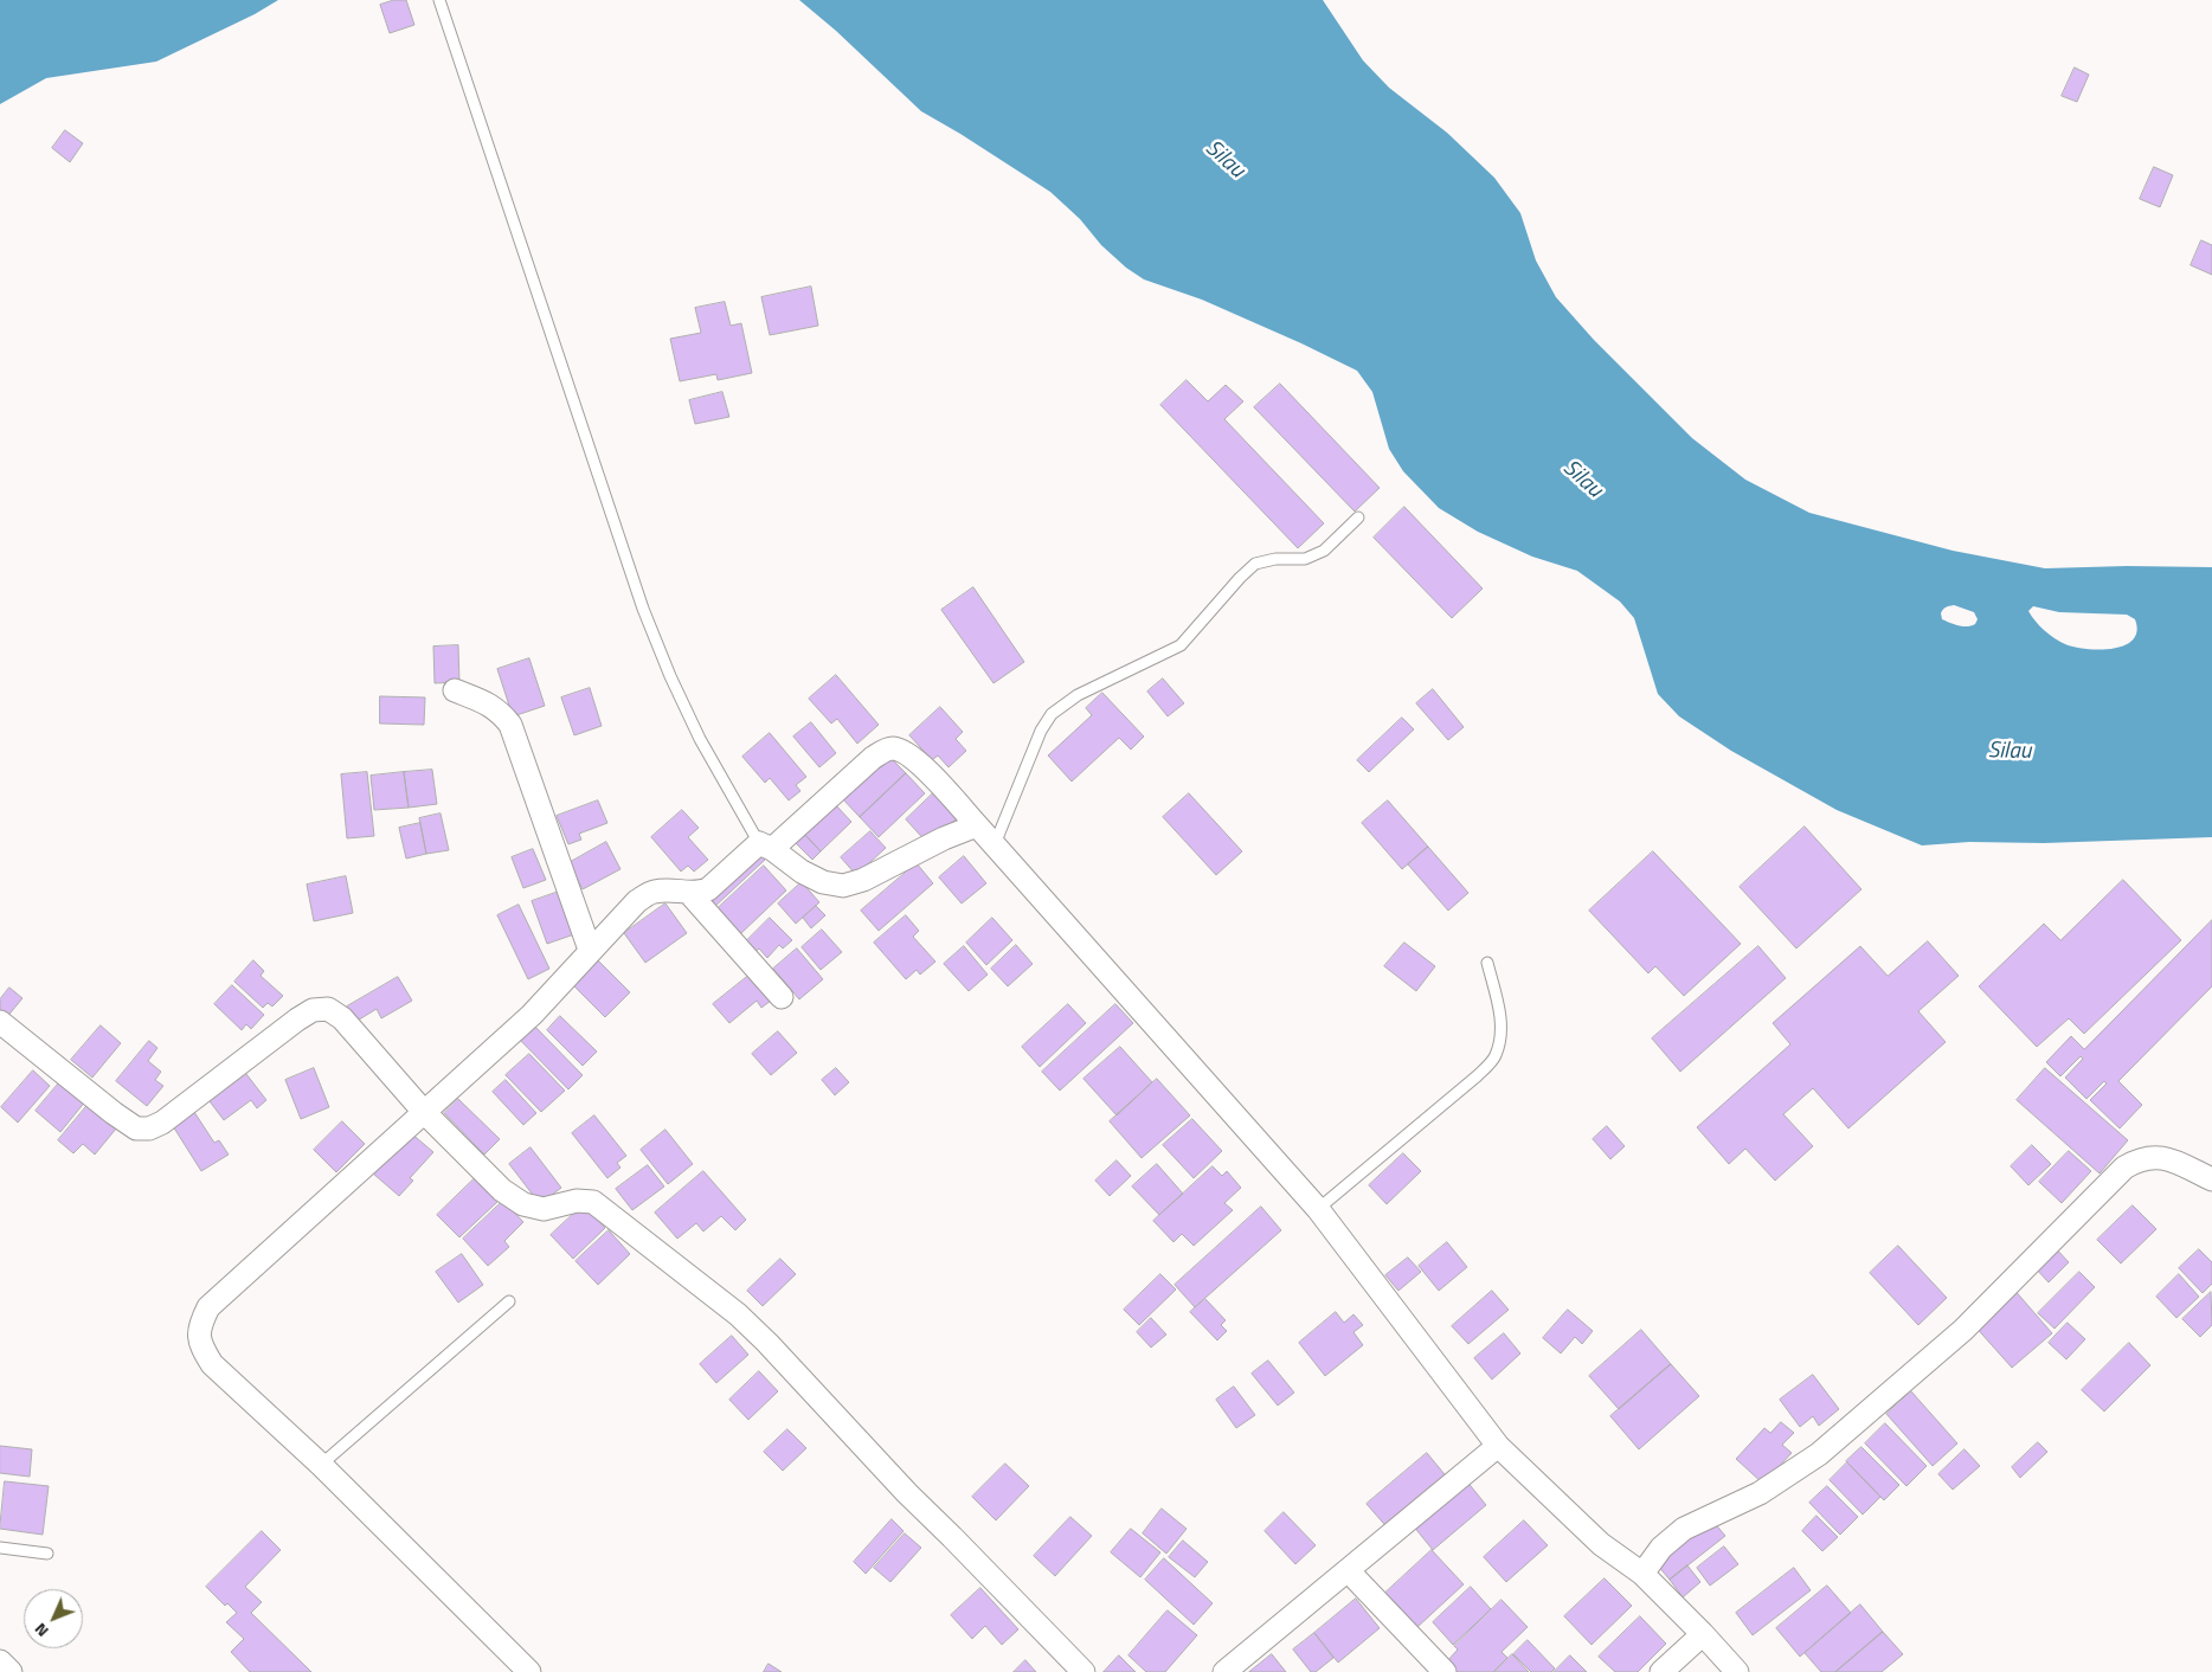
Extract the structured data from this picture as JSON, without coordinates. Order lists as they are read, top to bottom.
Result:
{
  "water": ["Silau"],
  "north": "bottom left"
}
